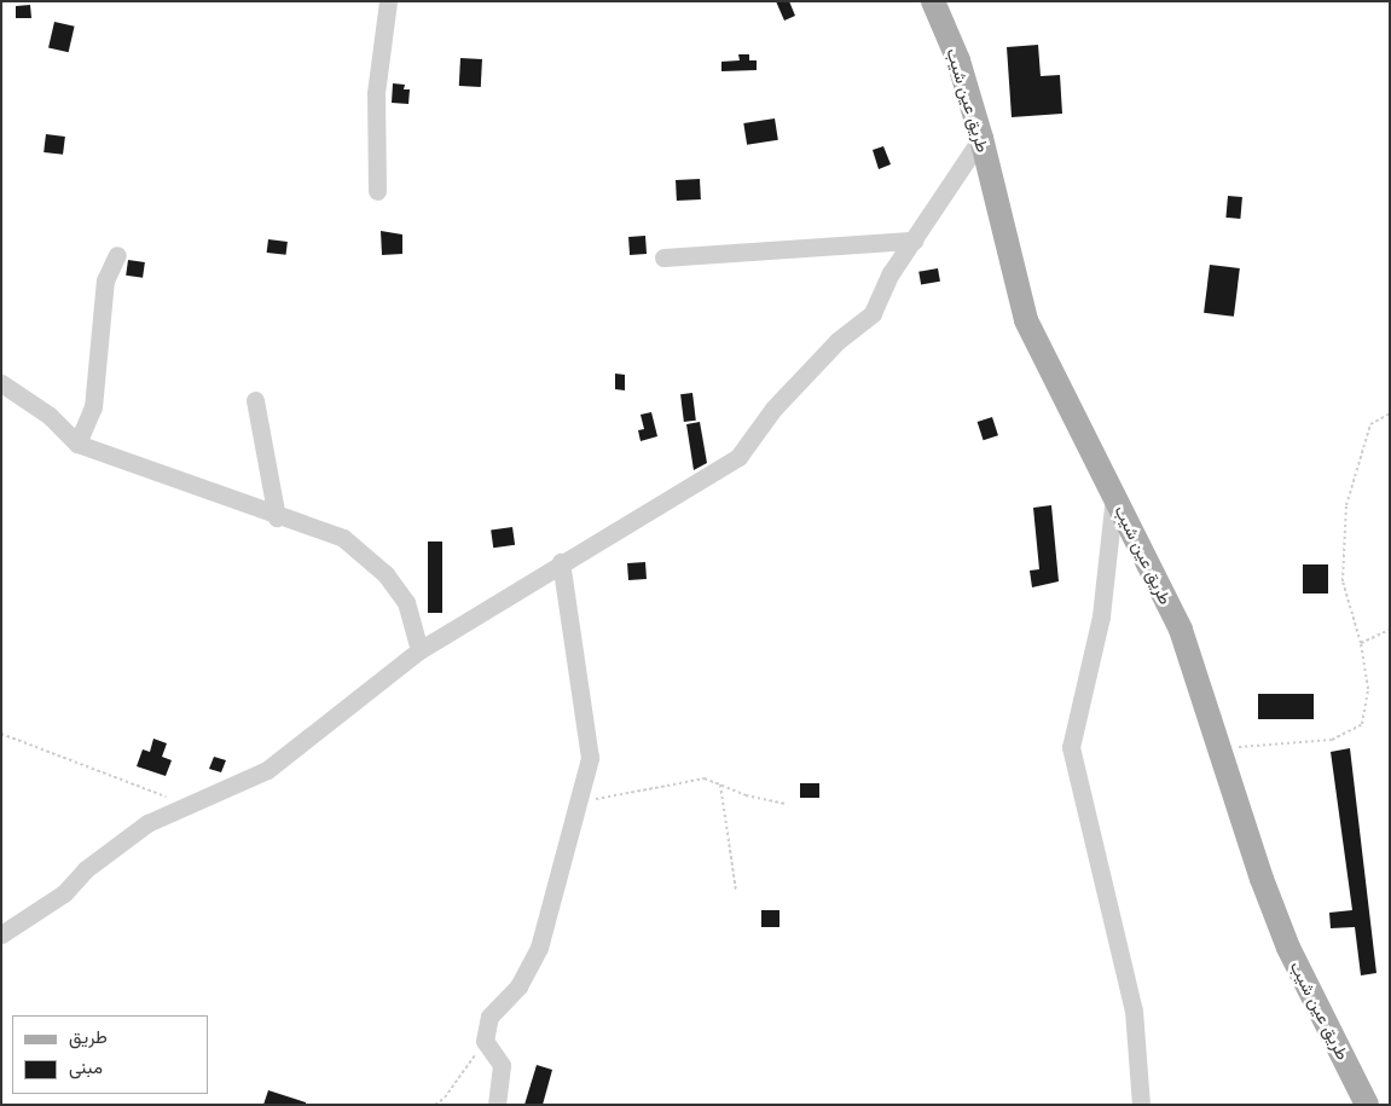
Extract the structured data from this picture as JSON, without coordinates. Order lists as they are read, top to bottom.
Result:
{
  "streets": {
    "main road": ["طريق عين شيب"]
  },
  "legend": ["طريق", "مبنى"]
}
